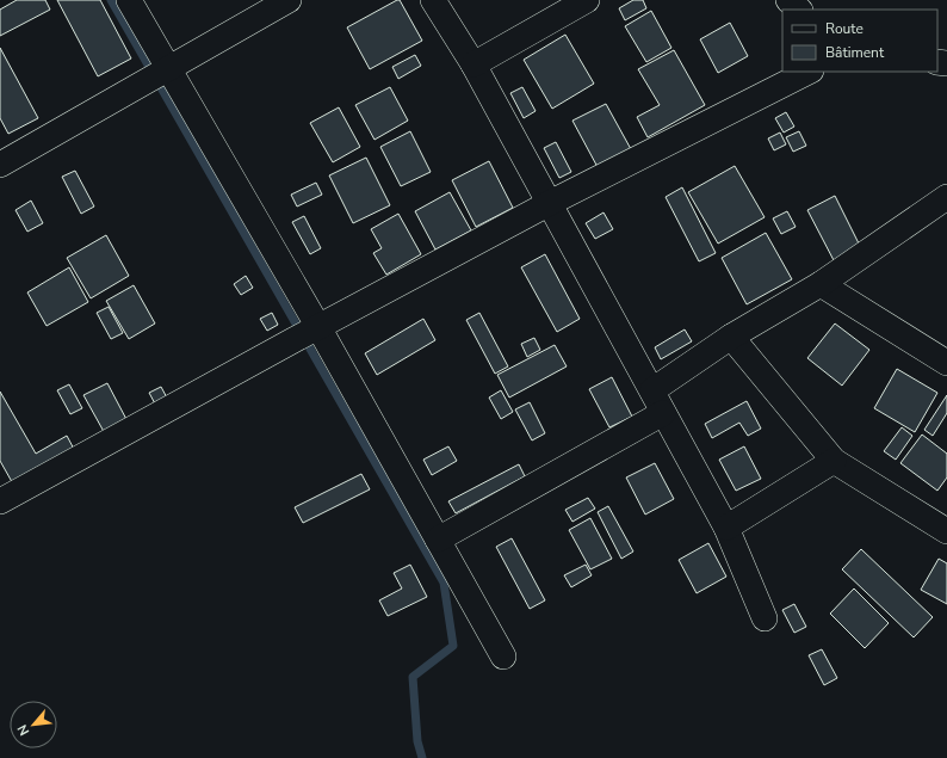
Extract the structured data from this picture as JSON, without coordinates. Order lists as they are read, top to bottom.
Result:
{
  "legend": ["Route", "Bâtiment"],
  "north": "bottom left"
}
